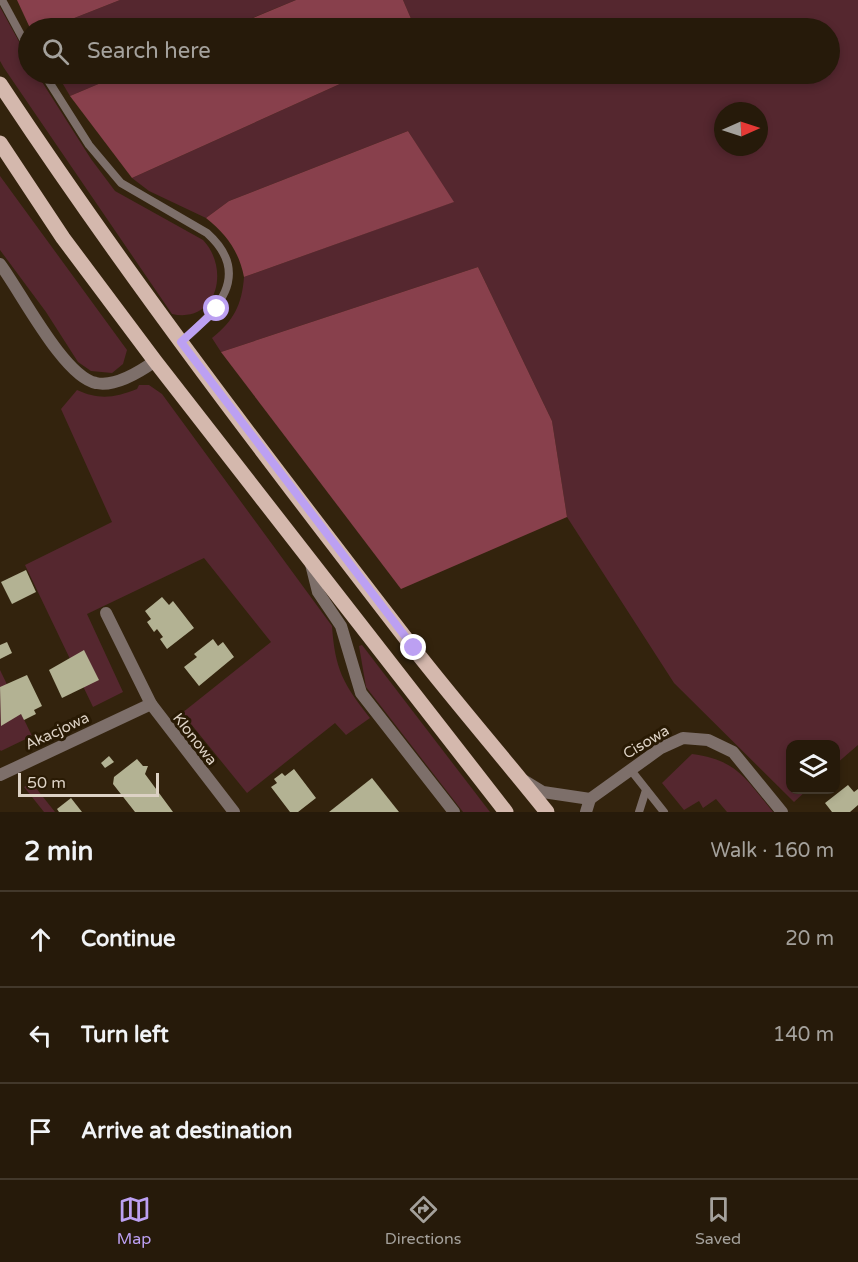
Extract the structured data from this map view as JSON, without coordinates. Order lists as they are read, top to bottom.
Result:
{
  "streets": {
    "street": ["Akacjowa", "Klonowa", "Cisowa"]
  },
  "crossings": [
    ["Akacjowa", "Klonowa"]
  ],
  "scale_bar": "50 m",
  "north": "right",
  "page": {
    "search": "Search here",
    "scale": "50 m",
    "heading": ["2 min", "Walk · 160 m"],
    "list": [
      ["Continue", "20 m"],
      ["Turn left", "140 m"],
      "Arrive at destination"
    ],
    "nav": ["Map", "Directions", "Saved"]
  }
}
